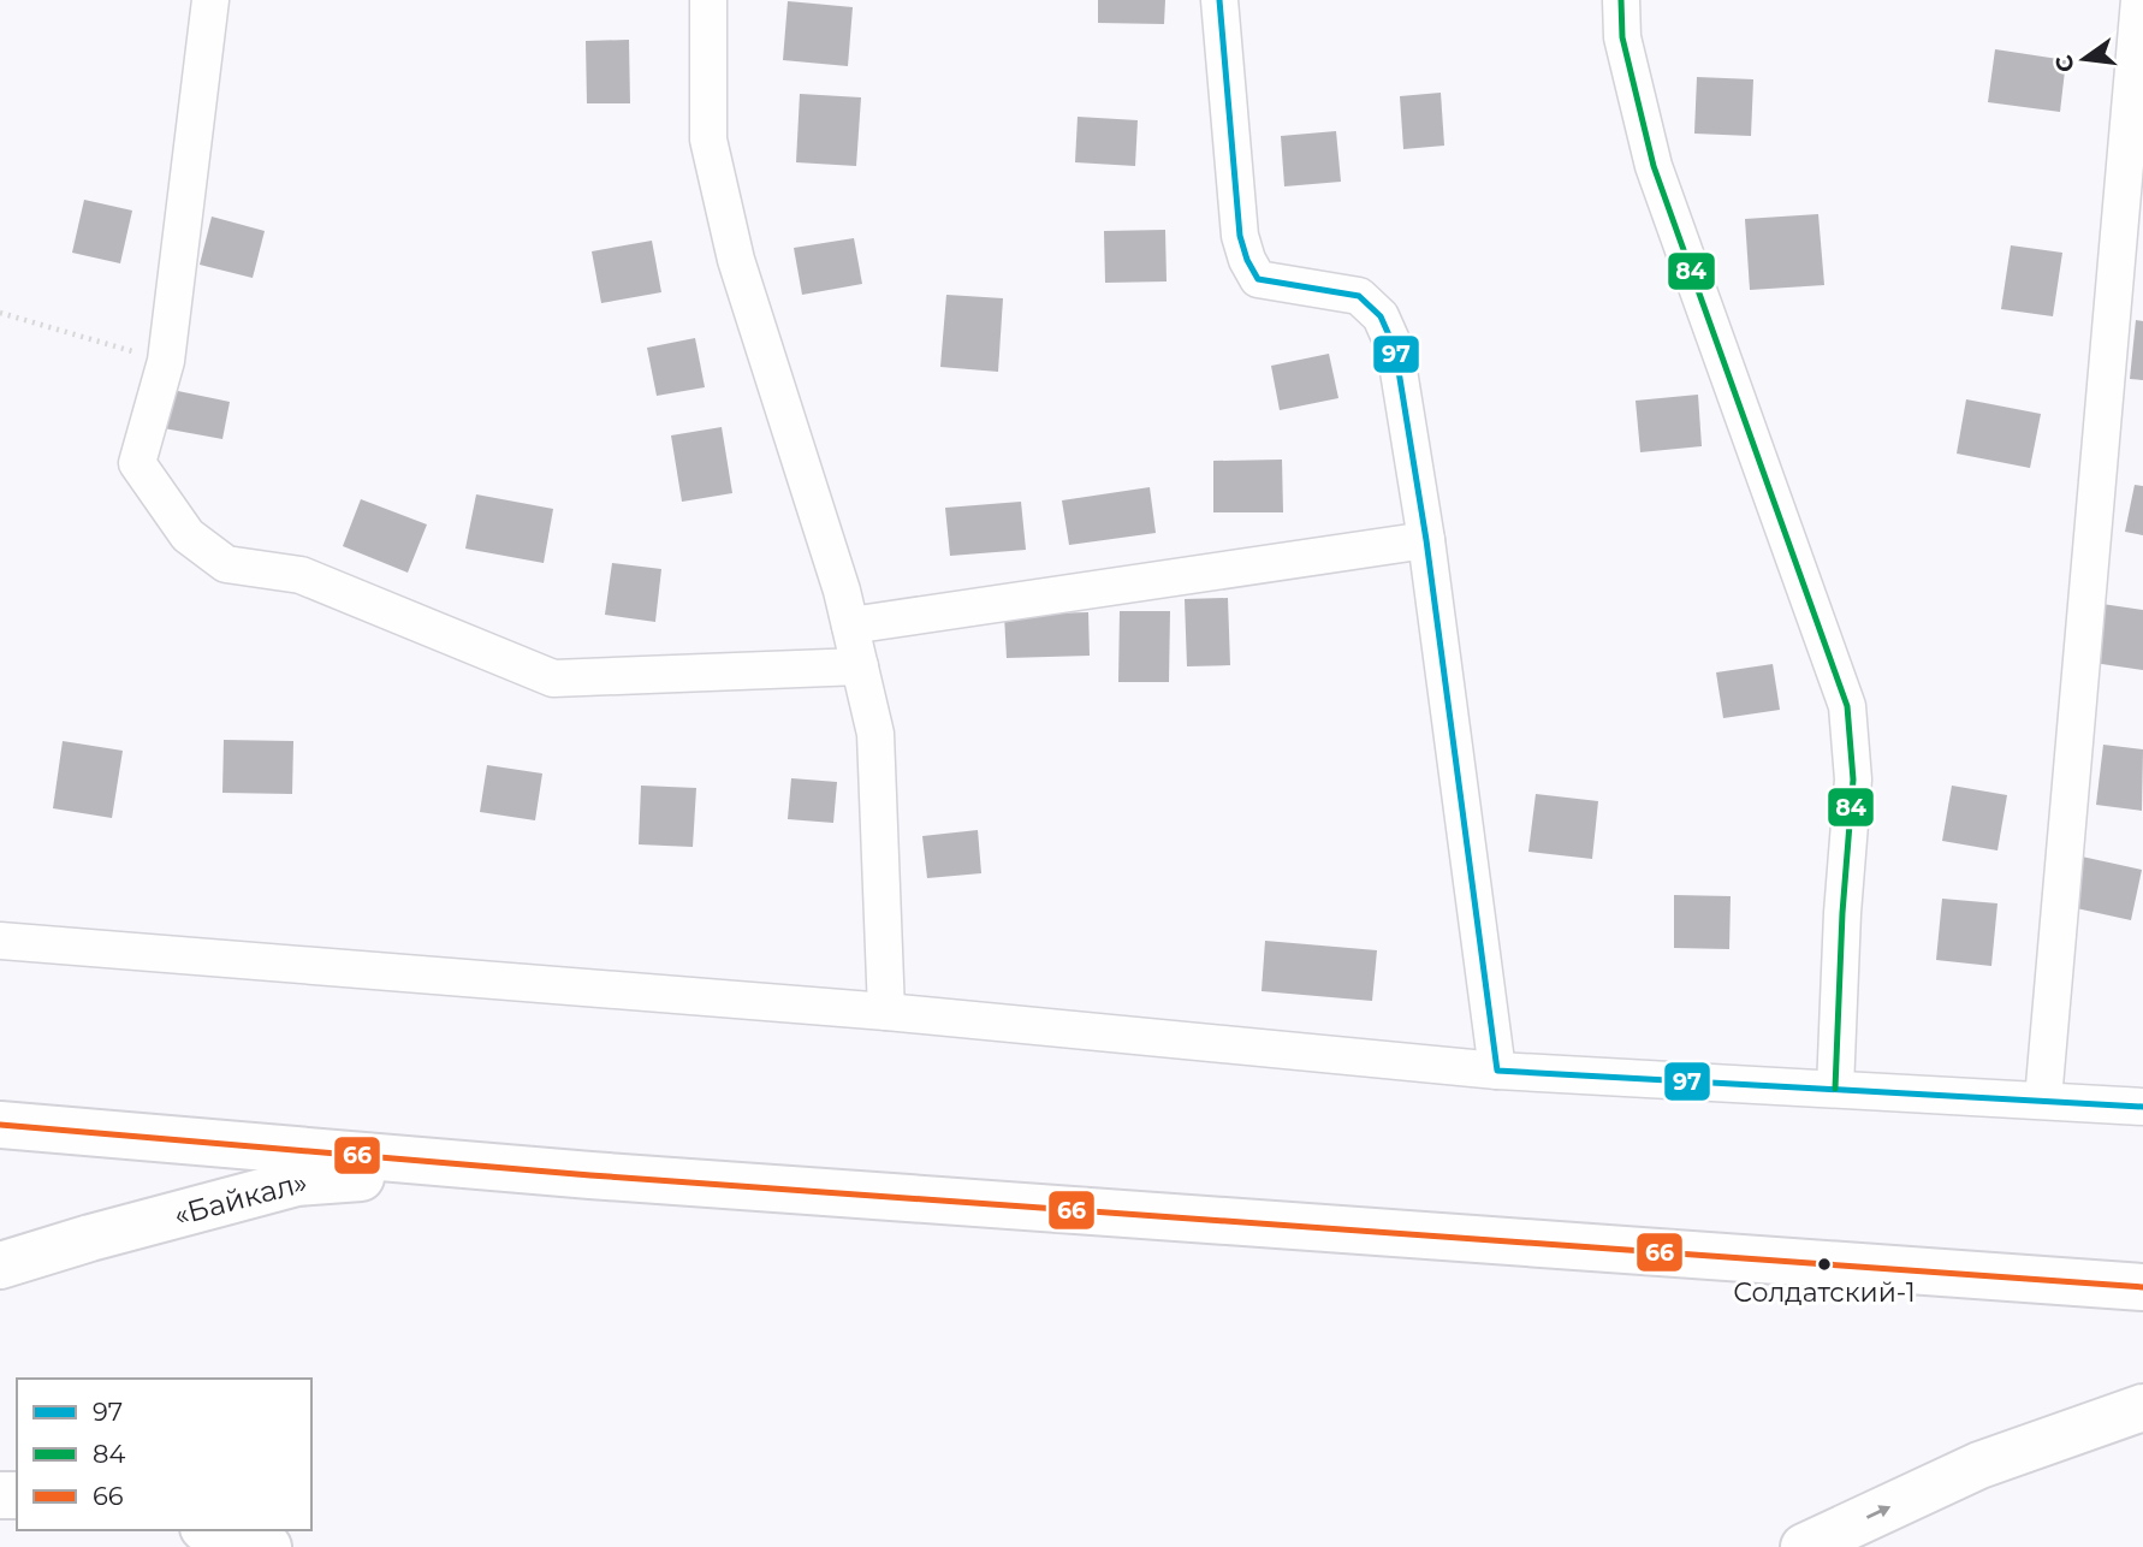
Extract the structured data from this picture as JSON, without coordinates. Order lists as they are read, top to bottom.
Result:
{
  "streets": {
    "main road": ["«Байкал»"]
  },
  "places": ["Солдатский-1"],
  "lines": ["transit line 97", "transit line 84", "transit line 66"],
  "legend": ["97", "84", "66"],
  "north": "left"
}
